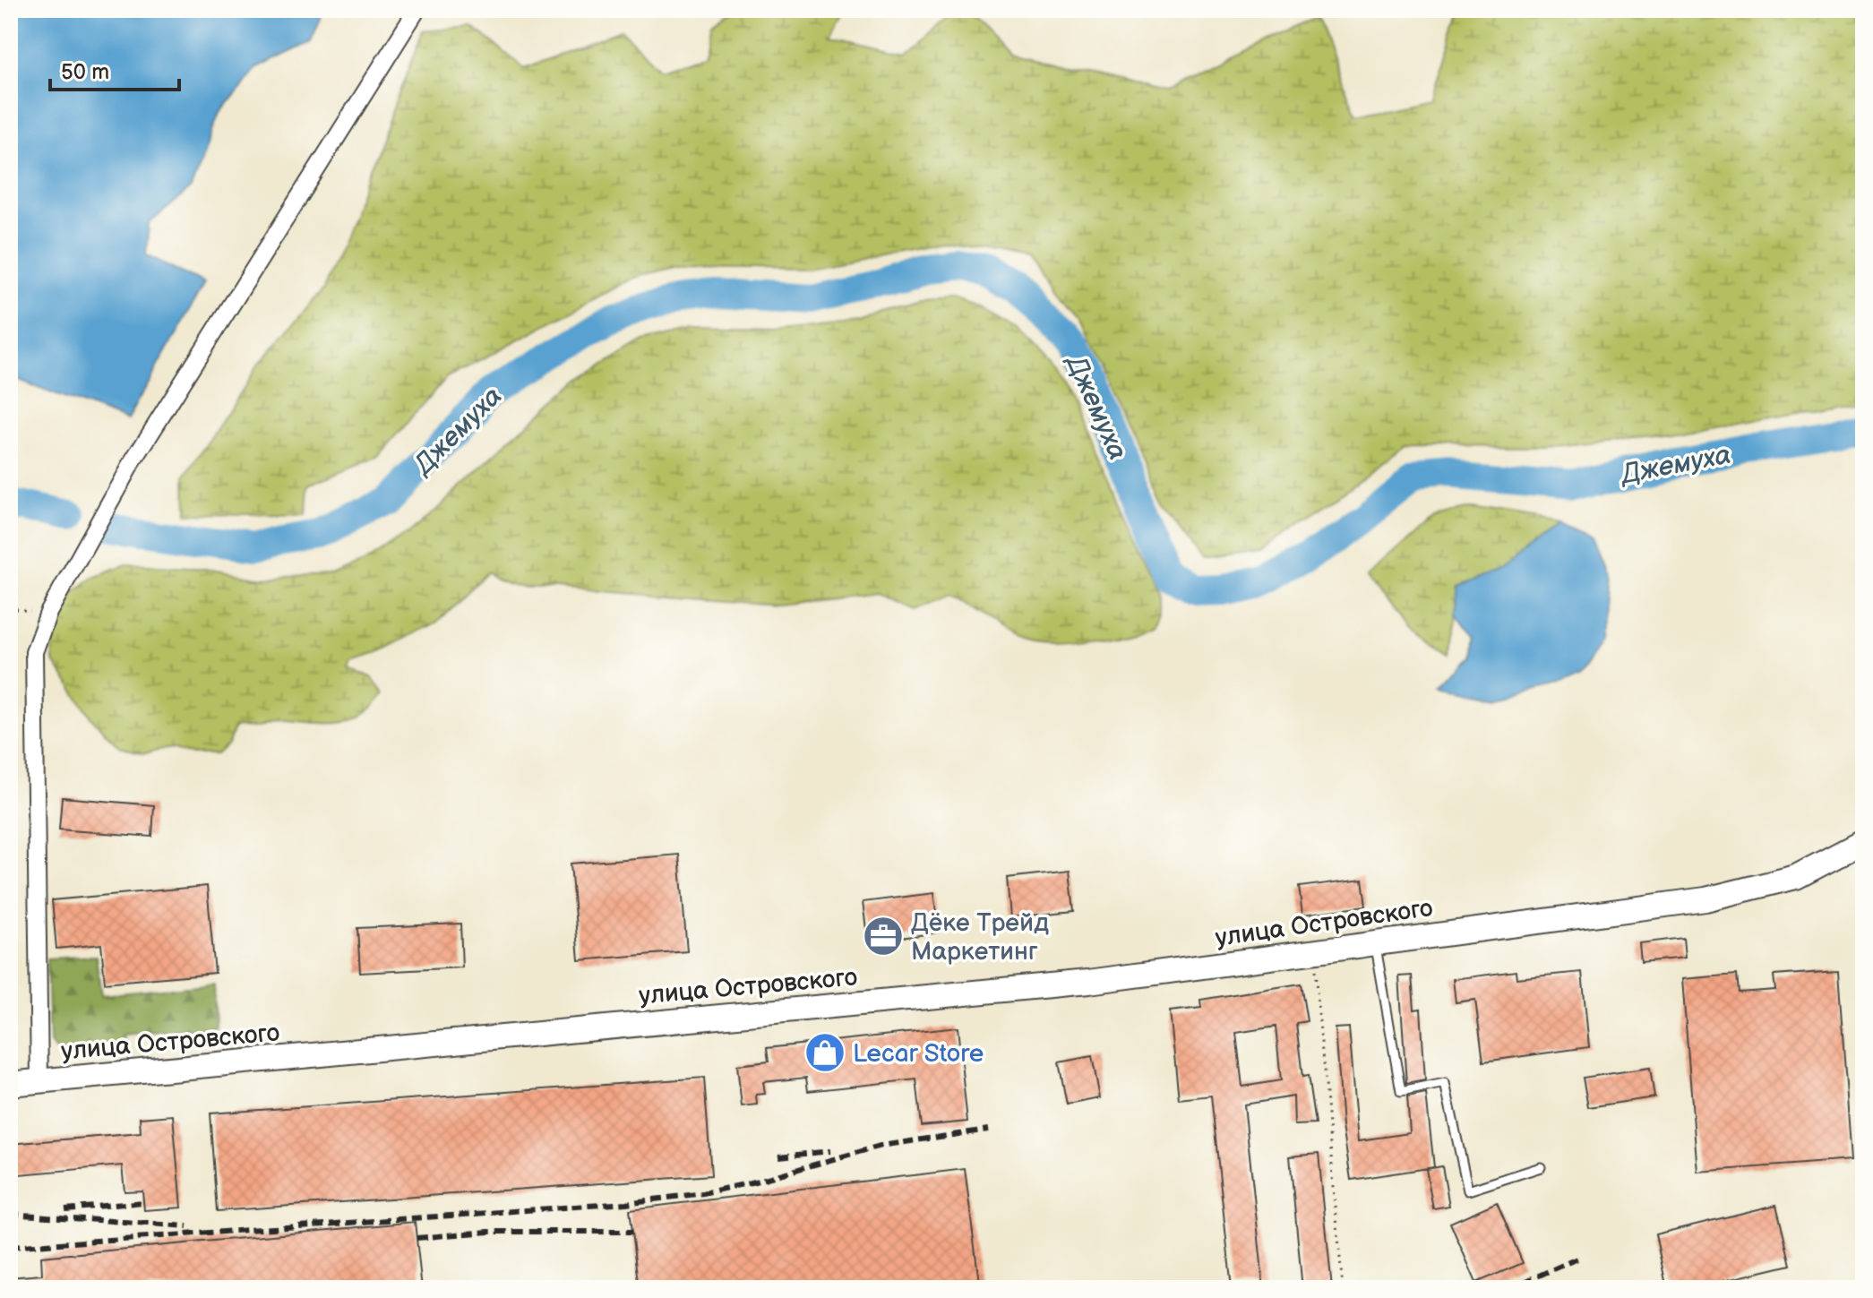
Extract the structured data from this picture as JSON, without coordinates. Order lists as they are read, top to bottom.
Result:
{
  "streets": {
    "street": ["улица Островского"]
  },
  "water": ["Джемуха"],
  "places": {
    "office": ["Дёке Трейд Маркетинг"],
    "shop": ["Lecar Store"]
  },
  "scale_bar": "50 m"
}
